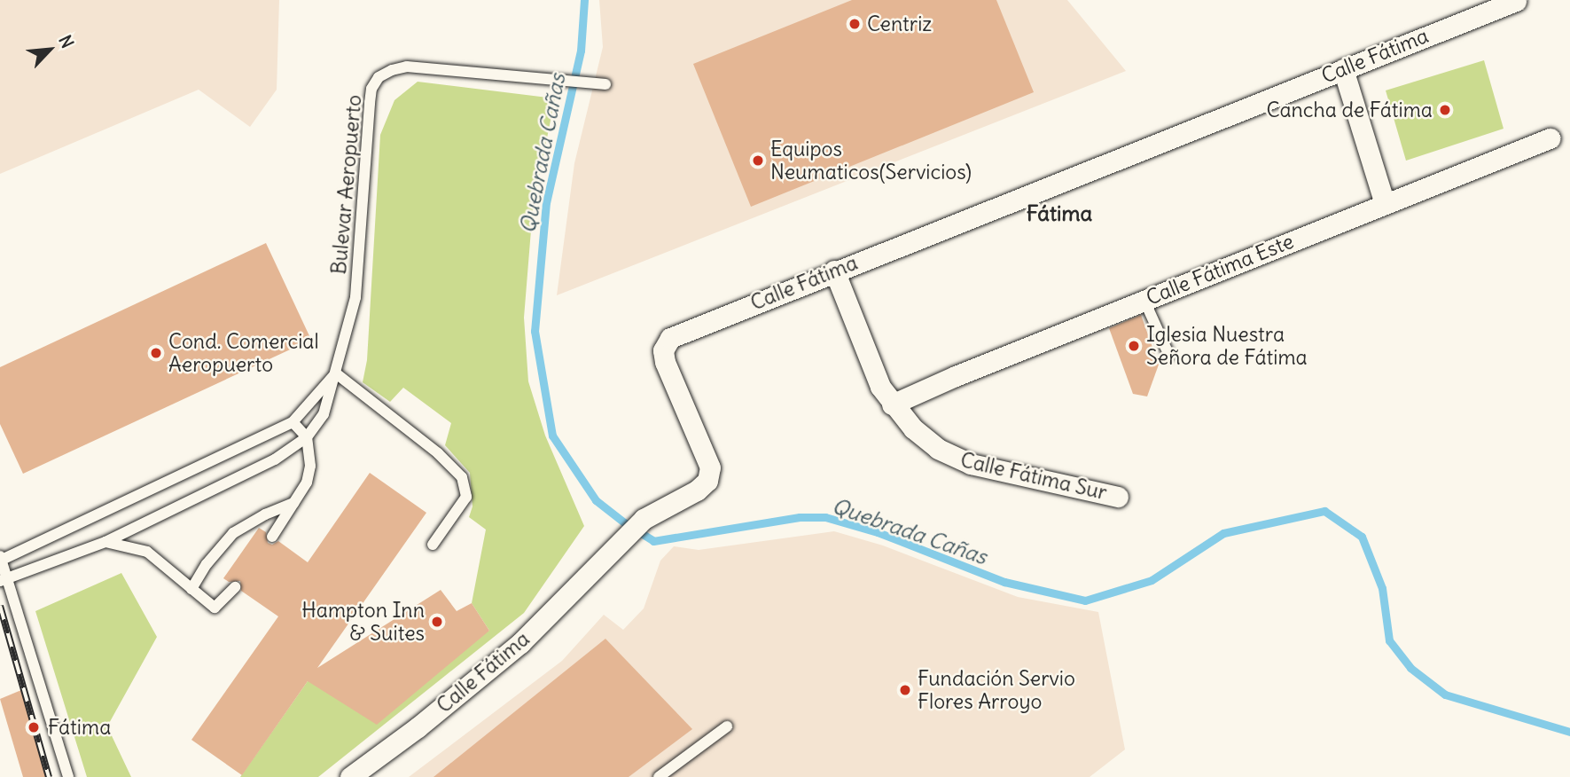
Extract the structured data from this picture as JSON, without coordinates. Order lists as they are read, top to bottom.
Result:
{
  "streets": {
    "street": ["Calle Fátima", "Calle Fátima Este", "Calle Fátima Sur"],
    "lane": ["Bulevar Aeropuerto"]
  },
  "crossings": [
    ["Calle Fátima", "Calle Fátima Sur"],
    ["Calle Fátima Este", "Calle Fátima Sur"]
  ],
  "districts": ["Fátima"],
  "water": ["Quebrada Cañas"],
  "places": [
    "Centriz",
    "Cancha de Fátima",
    "Equipos Neumaticos(Servicios)",
    "Iglesia Nuestra Señora de Fátima",
    "Cond. Comercial Aeropuerto",
    "Hampton Inn & Suites",
    "Fundación Servio Flores Arroyo",
    "Fátima"
  ],
  "north": "top right"
}
